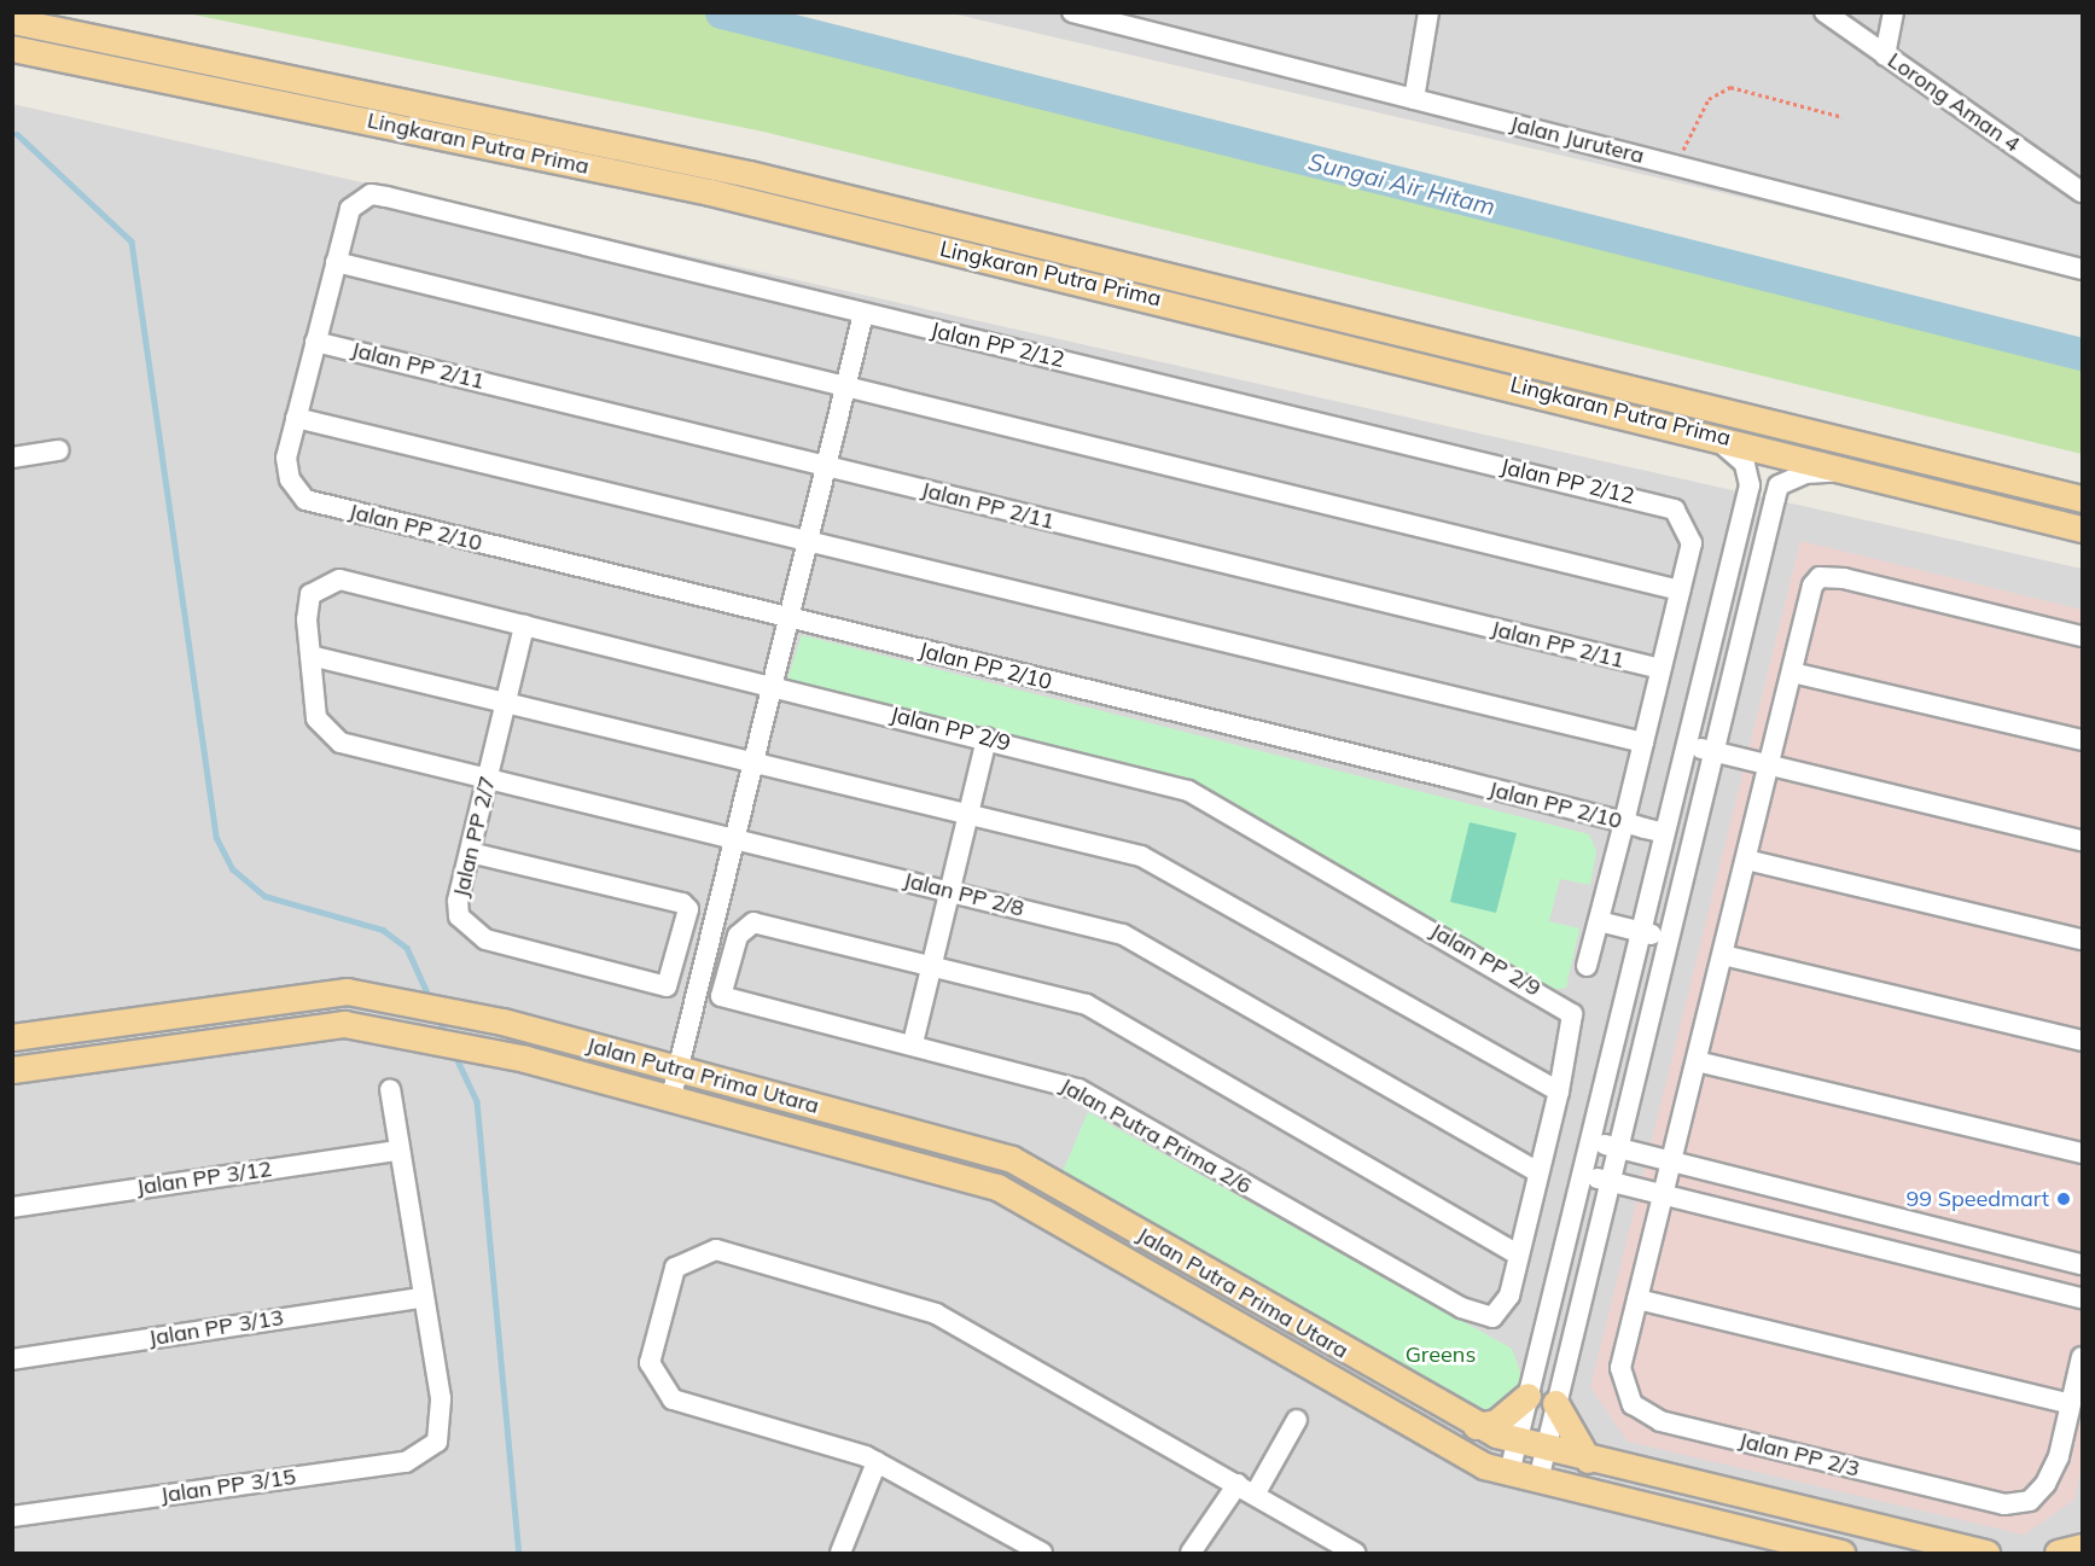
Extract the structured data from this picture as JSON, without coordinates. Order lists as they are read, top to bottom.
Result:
{
  "streets": {
    "main road": ["Lingkaran Putra Prima", "Jalan Putra Prima Utara"],
    "street": [
      "Lorong Aman 4",
      "Jalan Jurutera",
      "Jalan PP 2/12",
      "Jalan PP 2/11",
      "Jalan PP 2/10",
      "Jalan PP 2/9",
      "Jalan PP 2/7",
      "Jalan PP 2/8",
      "Jalan Putra Prima 2/6",
      "Jalan PP 3/12",
      "Jalan PP 3/13",
      "Jalan PP 2/3",
      "Jalan PP 3/15"
    ]
  },
  "crossings": [
    ["Jalan PP 2/9", "Jalan PP 2/7"],
    ["Jalan PP 2/9", "Jalan PP 2/8"],
    ["Jalan PP 2/7", "Jalan PP 2/8"],
    ["Jalan PP 3/13", "Jalan PP 3/15"]
  ],
  "water": ["Sungai Air Hitam"],
  "parks": ["Greens"],
  "places": ["99 Speedmart"]
}
